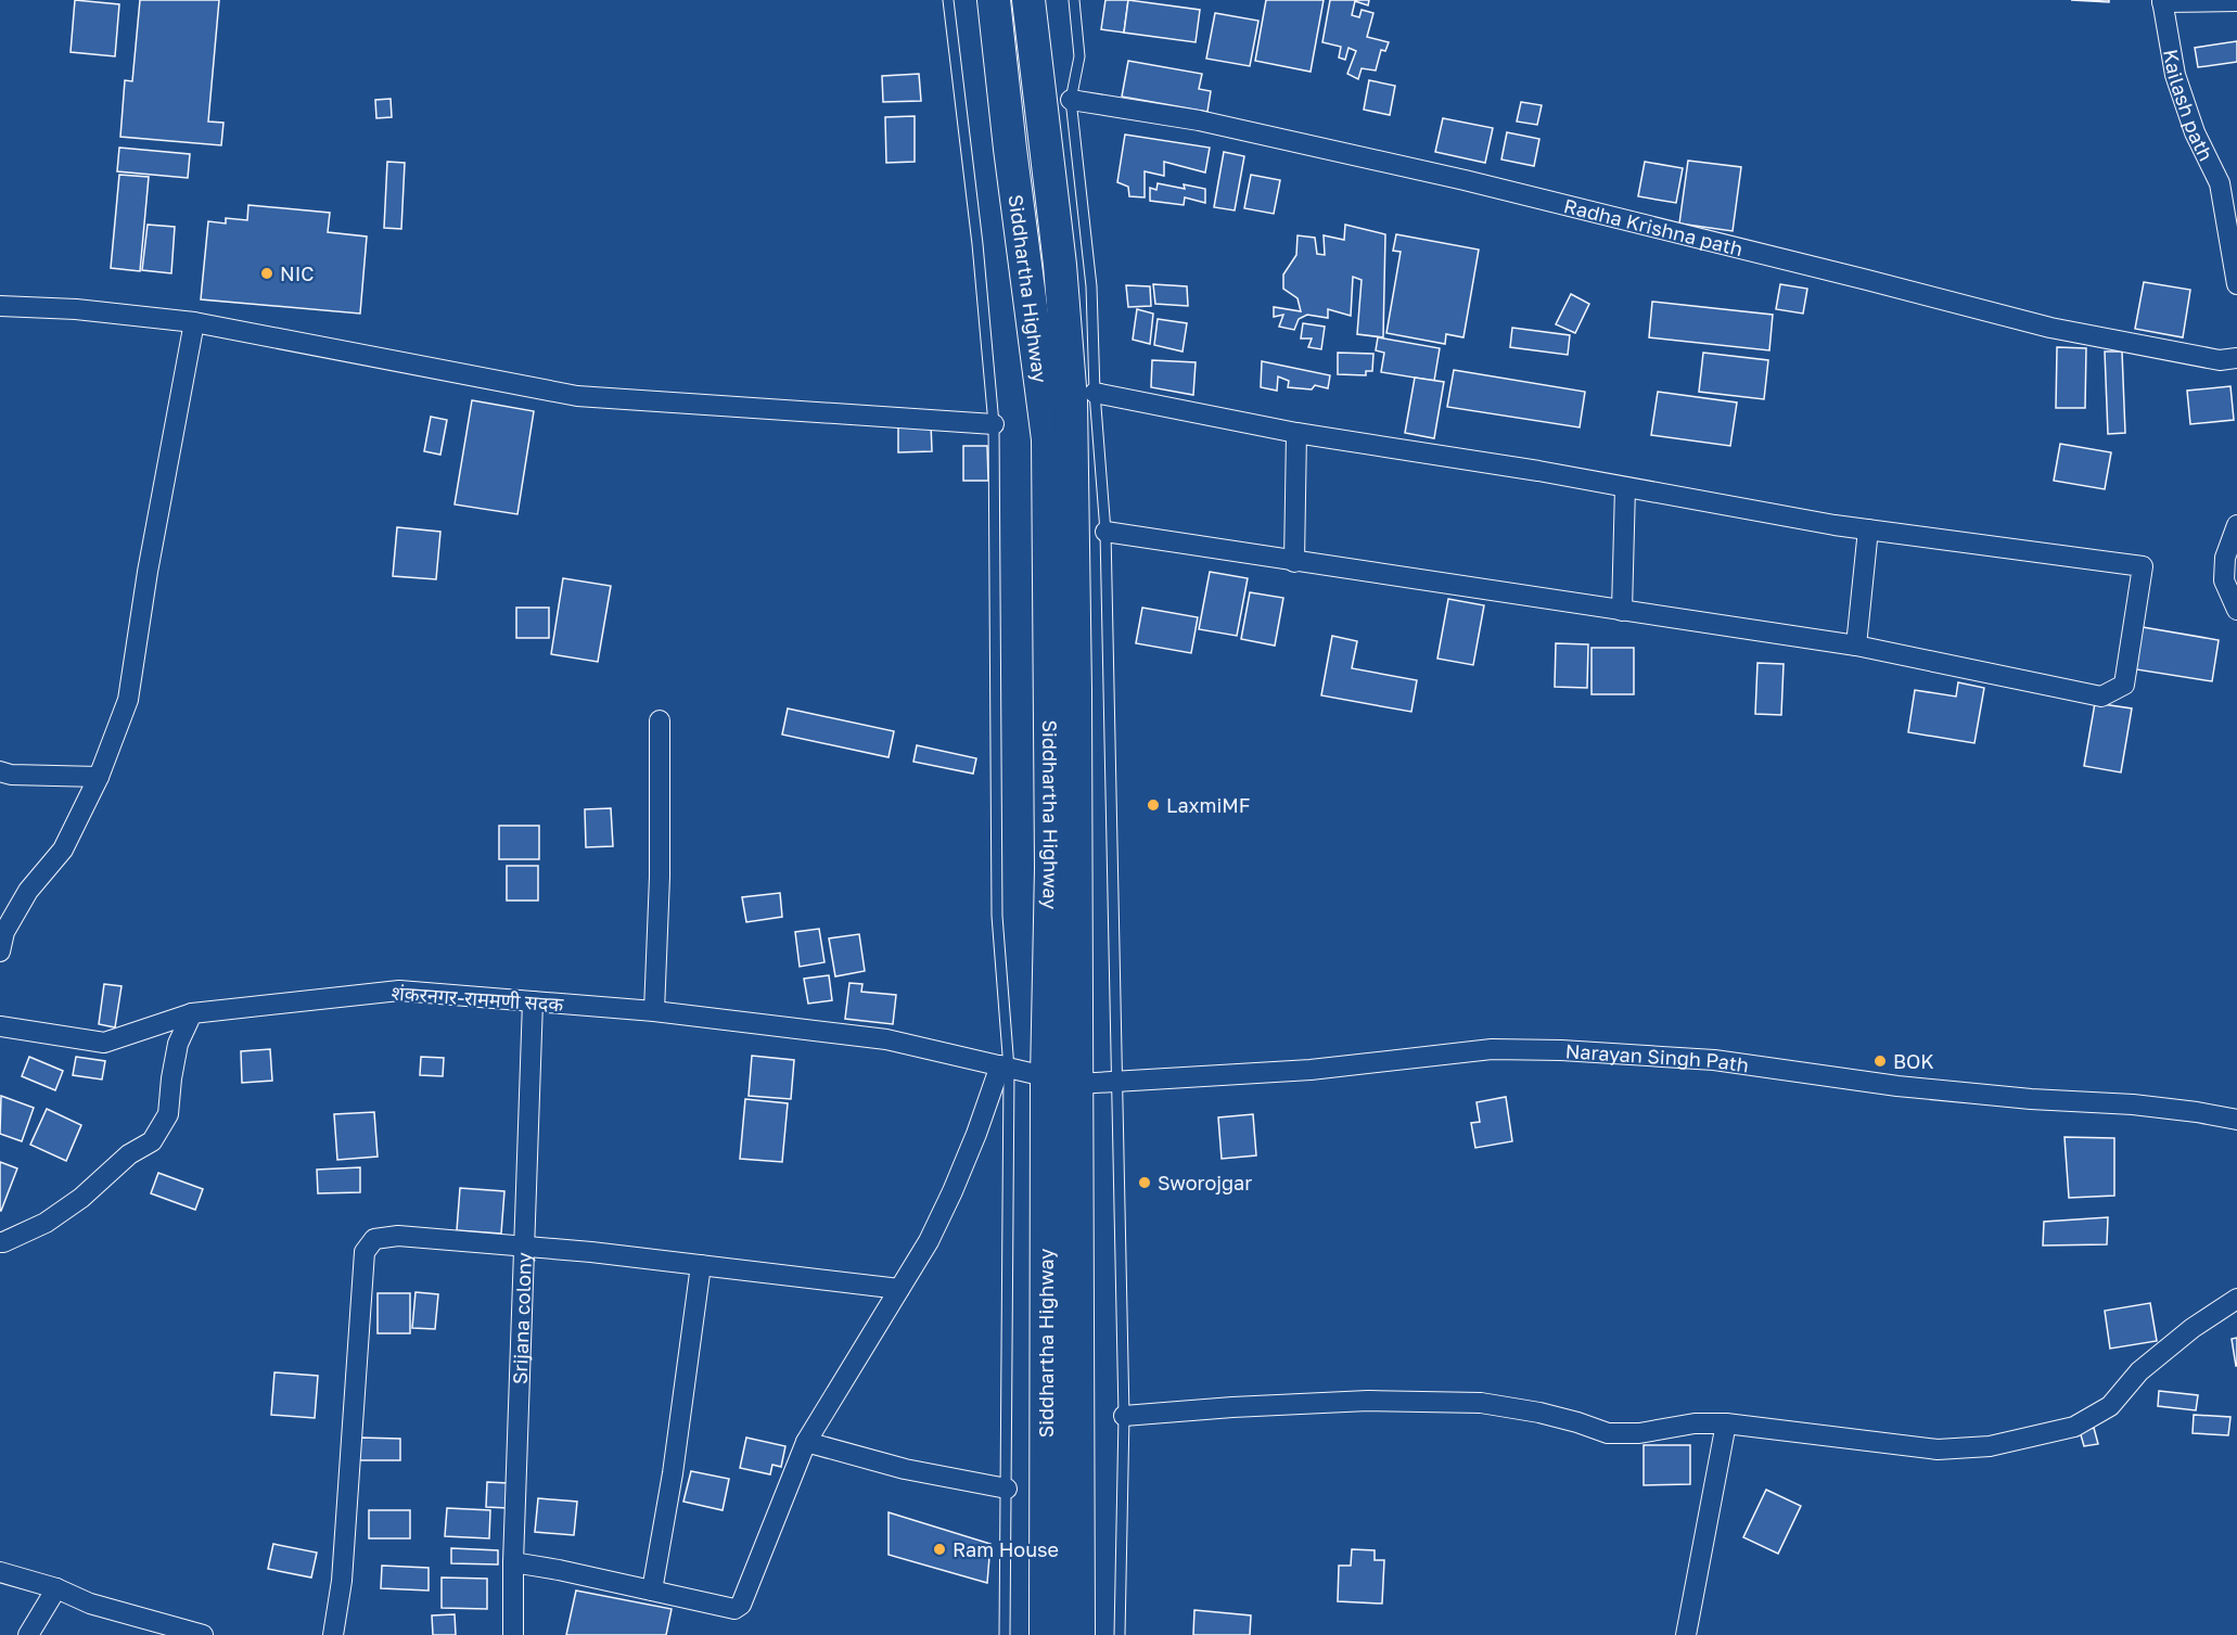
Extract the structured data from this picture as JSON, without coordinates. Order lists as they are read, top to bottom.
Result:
{
  "streets": {
    "highway": ["Siddhartha Highway"],
    "street": [
      "Kailash path",
      "Radha Krishna path",
      "शंकरनगर-राममणी सदक",
      "Narayan Singh Path",
      "Srijana colony"
    ]
  },
  "crossings": [
    ["Siddhartha Highway", "शंकरनगर-राममणी सदक"],
    ["Siddhartha Highway", "Narayan Singh Path"],
    ["शंकरनगर-राममणी सदक", "Narayan Singh Path"],
    ["शंकरनगर-राममणी सदक", "Srijana colony"]
  ],
  "places": [
    "NIC",
    "LaxmiMF",
    "BOK",
    "Sworojgar",
    "Ram House"
  ]
}
